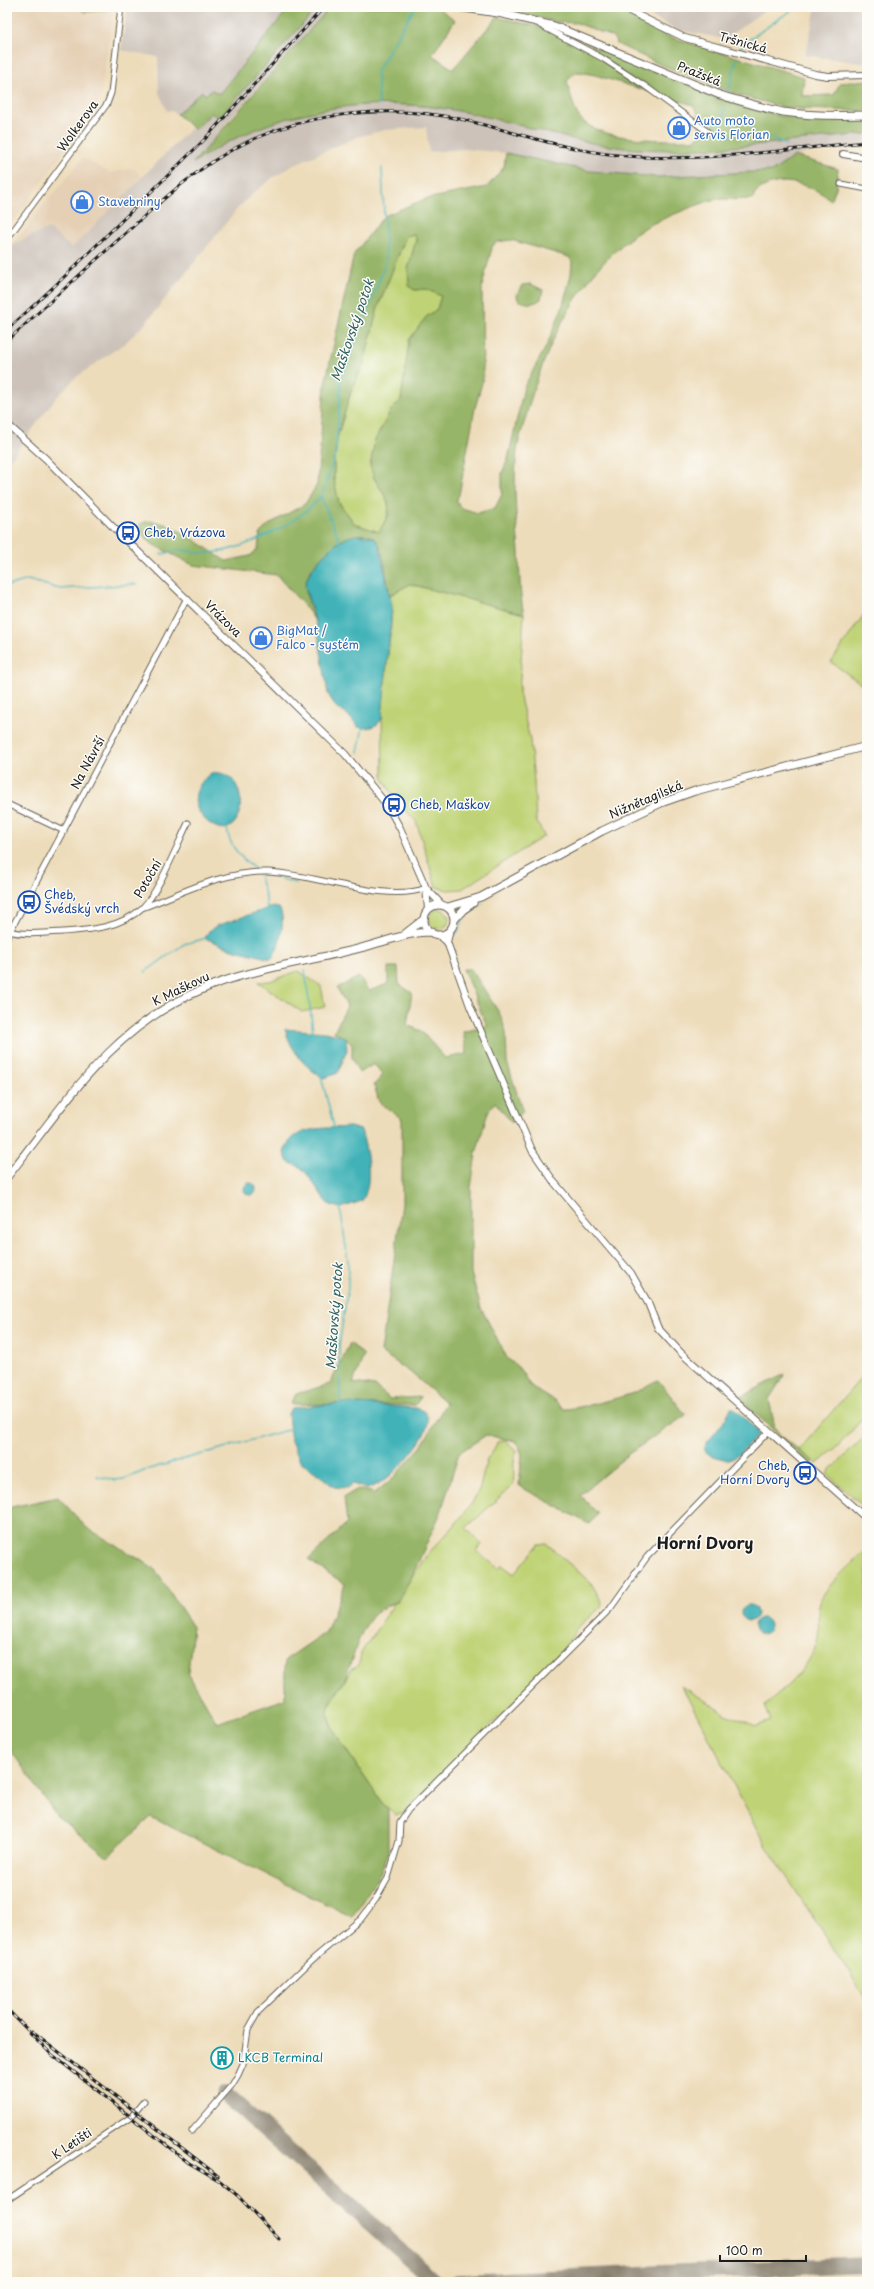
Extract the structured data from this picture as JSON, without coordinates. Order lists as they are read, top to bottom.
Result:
{
  "streets": {
    "main road": ["Pražská", "Nižnětagilská", "K Maškovu"],
    "street": [
      "Tršnická",
      "Wolkerova",
      "Vrázova",
      "Na Návrší",
      "Potoční",
      "K Letišti"
    ]
  },
  "crossings": [
    ["Vrázova", "Na Návrší"],
    ["Vrázova", "Nižnětagilská"],
    ["Vrázova", "K Maškovu"],
    ["Na Návrší", "Potoční"],
    ["Nižnětagilská", "K Maškovu"]
  ],
  "districts": ["Horní Dvory"],
  "water": ["Maškovský potok"],
  "places": {
    "shop": ["Auto moto servis Florian", "Stavebniny", "BigMat / Falco - systém"],
    "bus stop": [
      "Cheb, Vrázova",
      "Cheb, Maškov",
      "Cheb, Švédský vrch",
      "Cheb, Horní Dvory"
    ],
    "building": ["LKCB Terminal"]
  },
  "scale_bar": "100 m"
}
